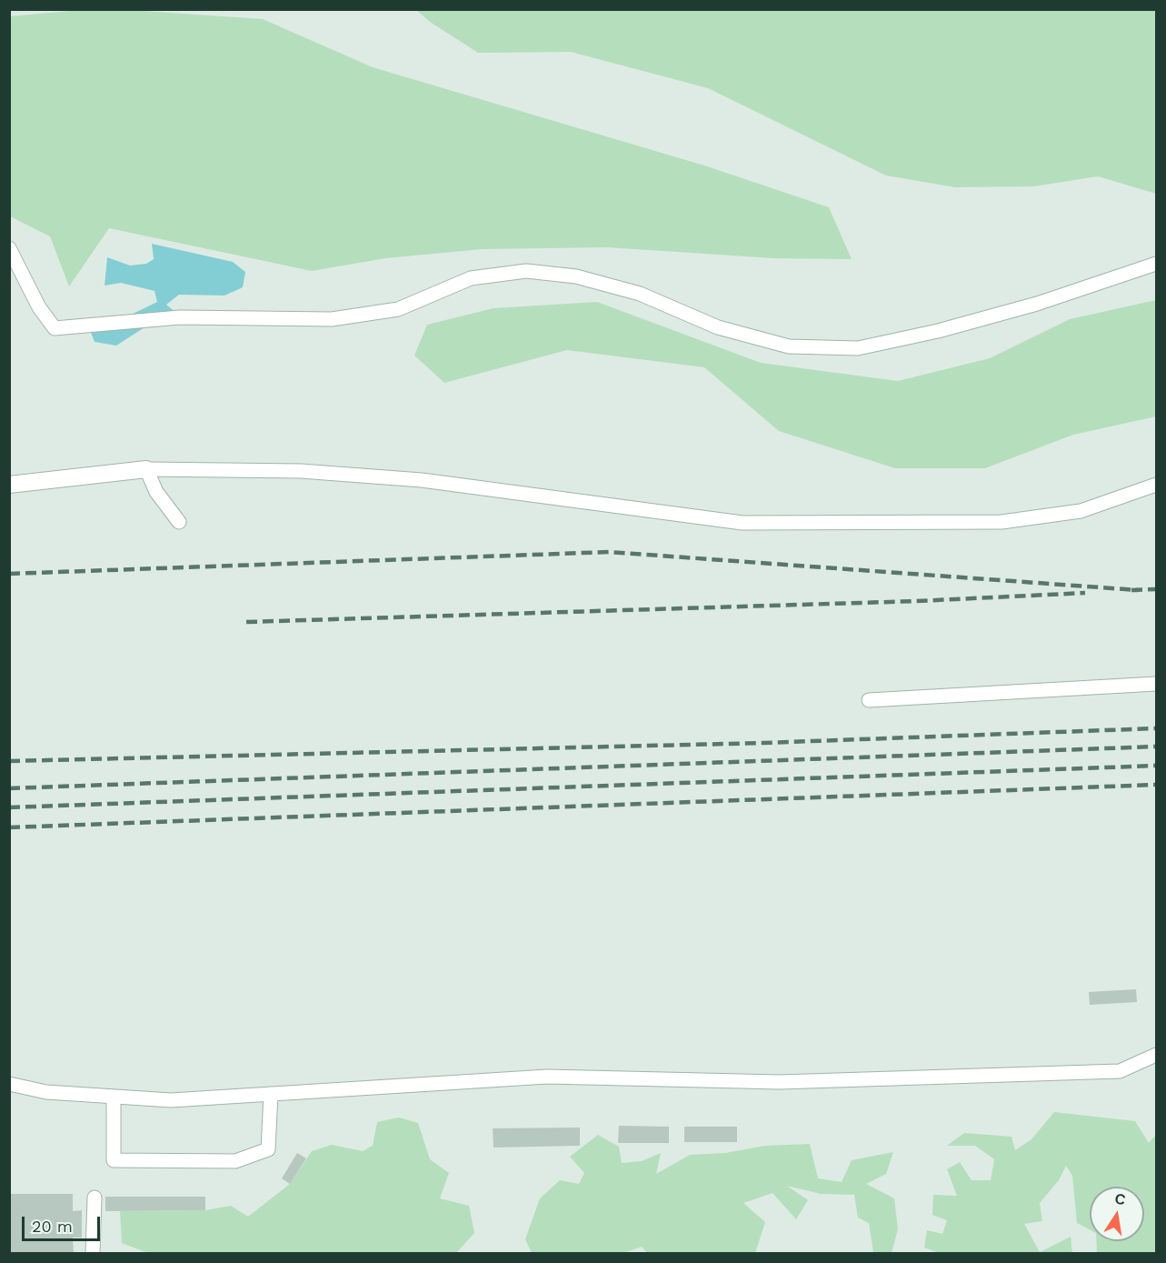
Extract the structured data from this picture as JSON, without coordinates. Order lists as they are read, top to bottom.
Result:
{
  "scale_bar": "20 m",
  "north": "top"
}
